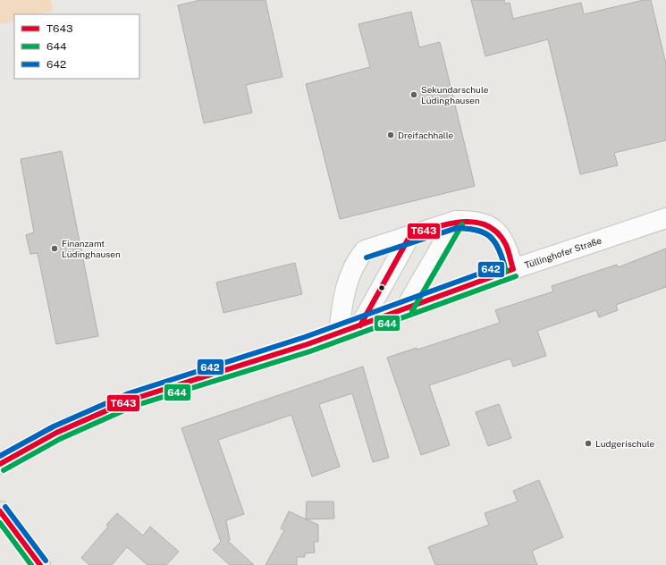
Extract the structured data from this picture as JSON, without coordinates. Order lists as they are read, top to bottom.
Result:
{
  "streets": {
    "street": ["Tüllinghofer Straße"]
  },
  "places": [
    "Sekundarschule Lüdinghausen",
    "Dreifachhalle",
    "Finanzamt Lüdinghausen",
    "Ludgerischule"
  ],
  "lines": ["transit line T643", "transit line 644", "transit line 642"],
  "legend": ["T643", "644", "642"]
}
